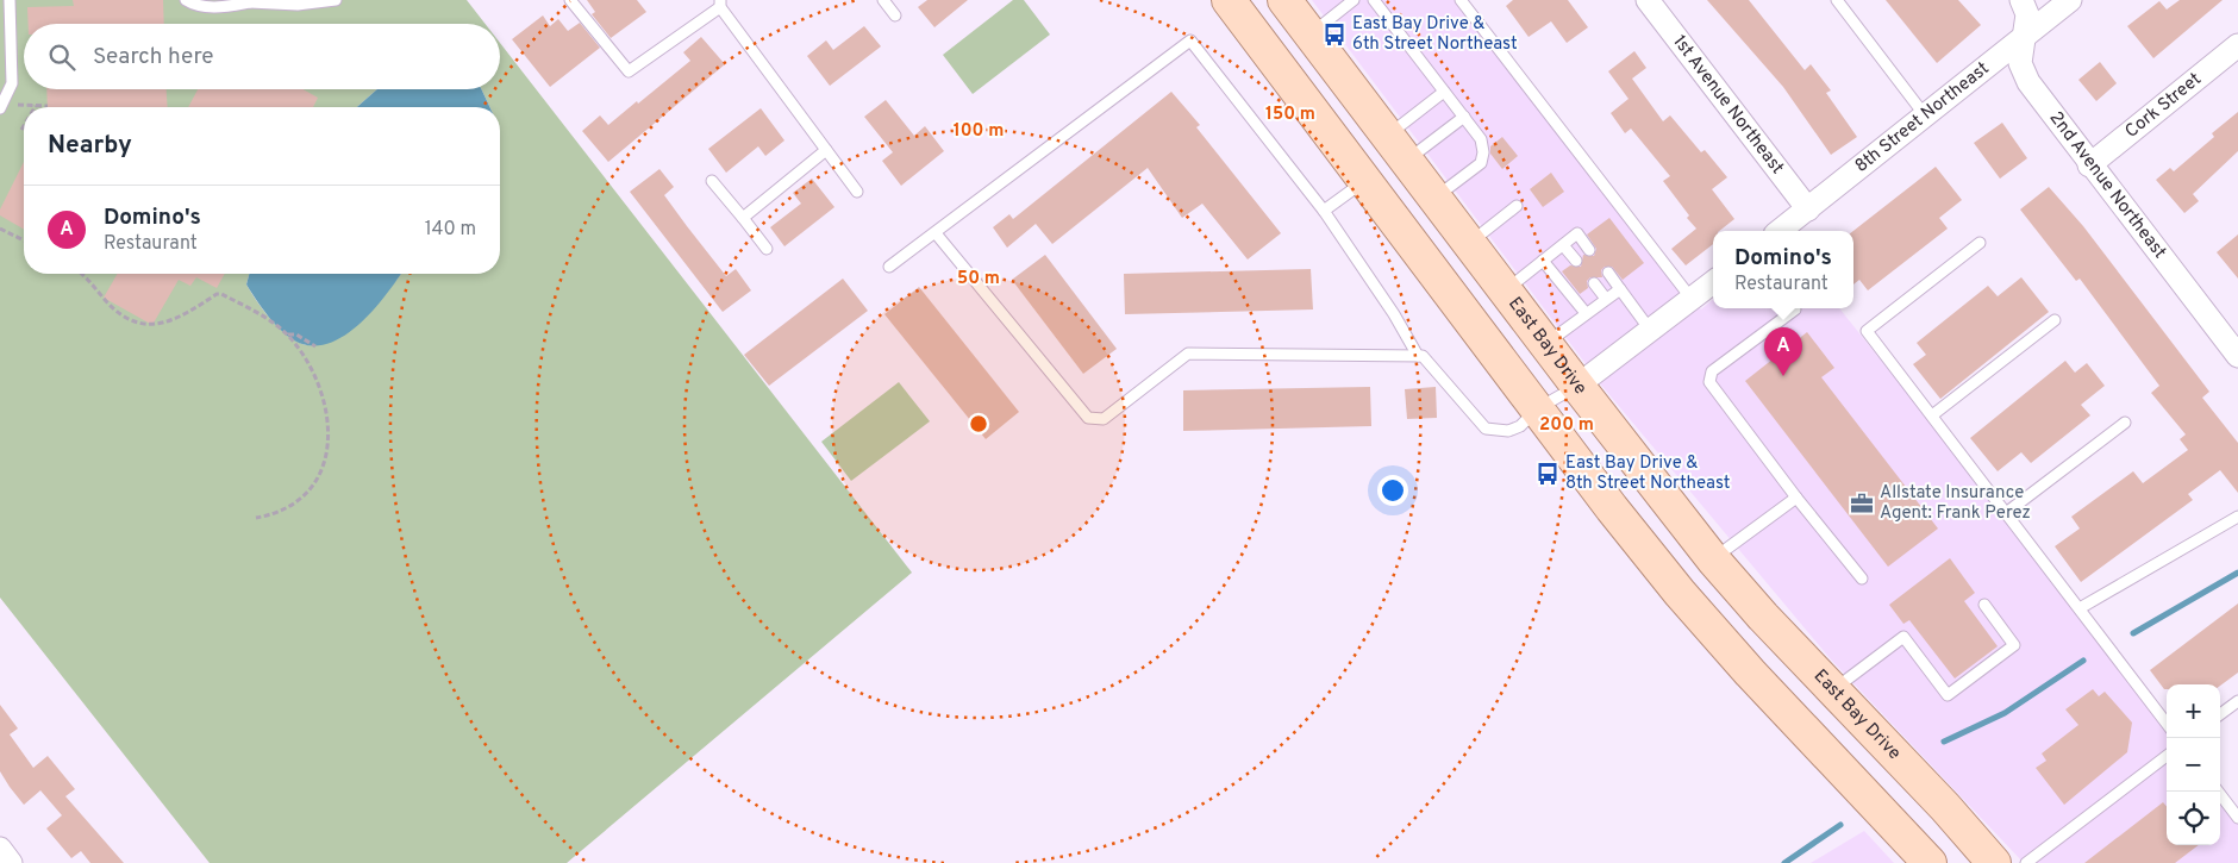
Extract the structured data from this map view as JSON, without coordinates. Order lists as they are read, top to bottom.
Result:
{
  "streets": {
    "main road": ["East Bay Drive"],
    "street": [
      "1st Avenue Northeast",
      "Cork Street",
      "8th Street Northeast",
      "2nd Avenue Northeast"
    ]
  },
  "crossings": [
    ["1st Avenue Northeast", "8th Street Northeast"],
    ["Cork Street", "2nd Avenue Northeast"],
    ["8th Street Northeast", "2nd Avenue Northeast"]
  ],
  "places": {
    "bus stop": ["East Bay Drive & 6th Street Northeast", "East Bay Drive & 8th Street Northeast"],
    "office": ["Allstate Insurance Agent: Frank Perez"]
  },
  "page": {
    "search": "Search here",
    "heading": "Nearby",
    "list": [
      {
        "mark": "A",
        "name": "Domino's",
        "note": "Restaurant",
        "value": "140 m"
      }
    ],
    "popup": ["Domino's", "Restaurant"],
    "pins": "A",
    "map_buttons": ["+", "−"]
  },
  "rings": [
    "150 m",
    "100 m",
    "50 m",
    "200 m"
  ]
}
